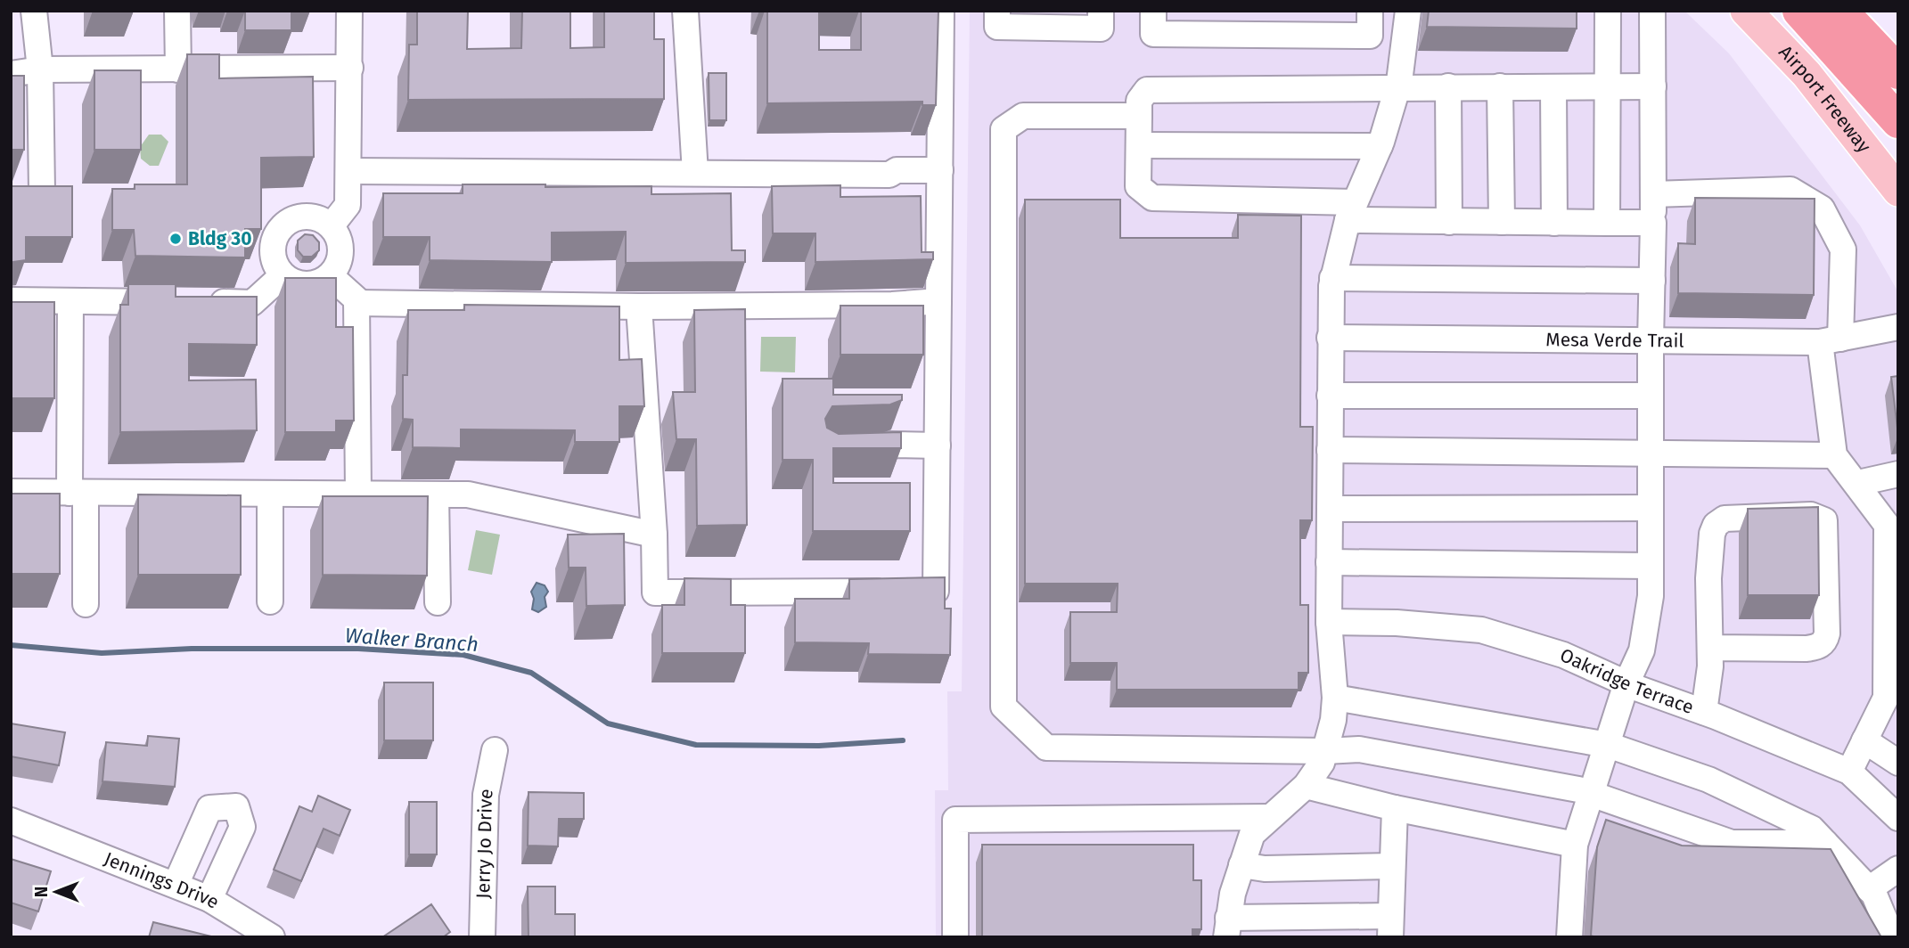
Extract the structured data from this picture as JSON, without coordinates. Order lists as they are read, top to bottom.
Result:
{
  "streets": {
    "main road": ["Airport Freeway"],
    "street": [
      "Mesa Verde Trail",
      "Oakridge Terrace",
      "Jerry Jo Drive",
      "Jennings Drive"
    ]
  },
  "water": ["Walker Branch"],
  "places": ["Bldg 30"],
  "north": "left"
}
